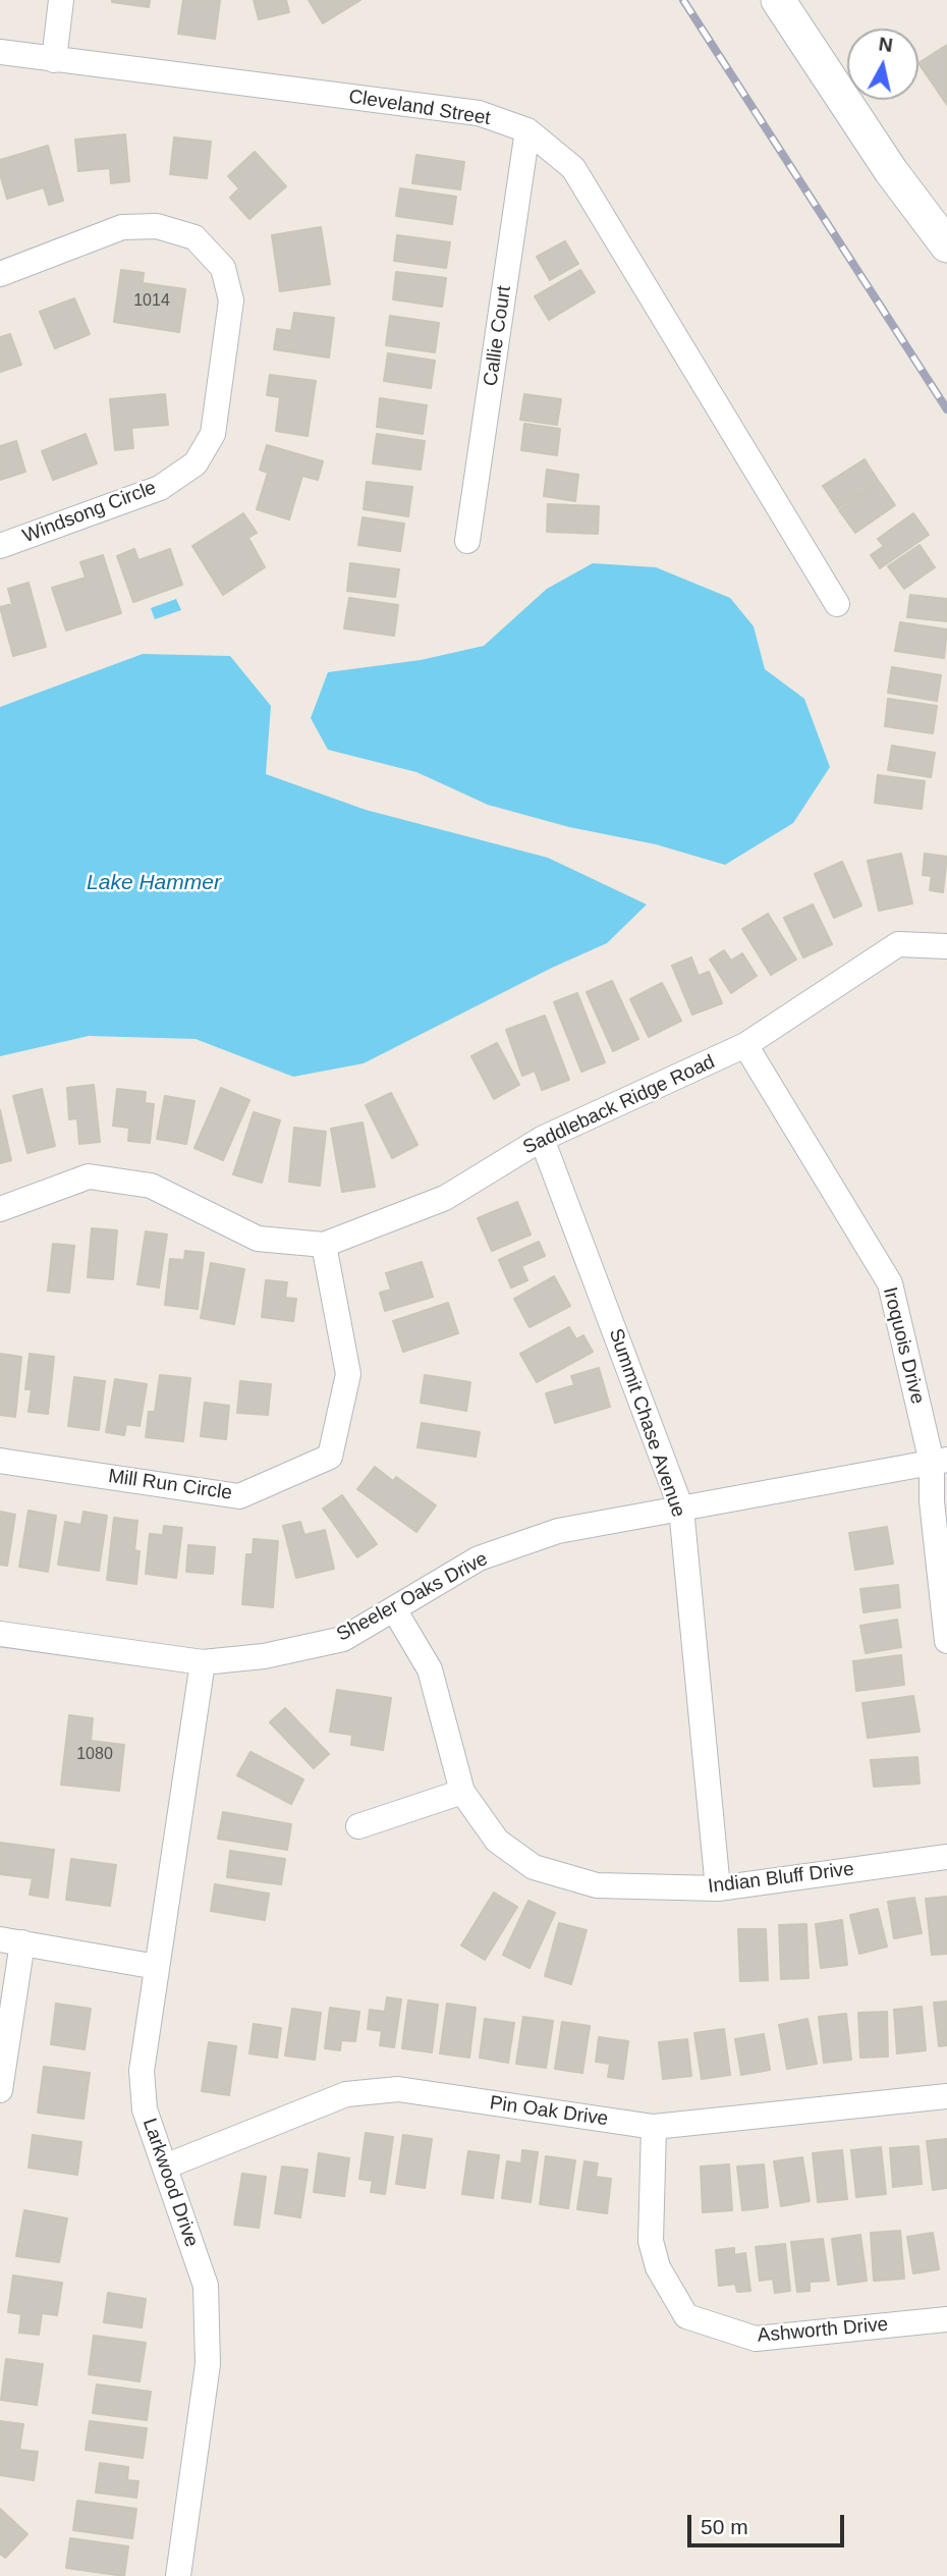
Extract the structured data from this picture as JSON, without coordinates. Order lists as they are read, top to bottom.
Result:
{
  "streets": {
    "street": [
      "Cleveland Street",
      "Callie Court",
      "Windsong Circle",
      "Saddleback Ridge Road",
      "Iroquois Drive",
      "Summit Chase Avenue",
      "Mill Run Circle",
      "Sheeler Oaks Drive",
      "Indian Bluff Drive",
      "Pin Oak Drive",
      "Larkwood Drive",
      "Ashworth Drive"
    ]
  },
  "crossings": [
    ["Cleveland Street", "Callie Court"],
    ["Saddleback Ridge Road", "Iroquois Drive"],
    ["Saddleback Ridge Road", "Summit Chase Avenue"],
    ["Saddleback Ridge Road", "Mill Run Circle"],
    ["Iroquois Drive", "Sheeler Oaks Drive"],
    ["Summit Chase Avenue", "Sheeler Oaks Drive"],
    ["Summit Chase Avenue", "Indian Bluff Drive"],
    ["Sheeler Oaks Drive", "Indian Bluff Drive"],
    ["Sheeler Oaks Drive", "Larkwood Drive"],
    ["Pin Oak Drive", "Larkwood Drive"],
    ["Pin Oak Drive", "Ashworth Drive"]
  ],
  "water": ["Lake Hammer"],
  "house_numbers": ["1014", "1080"],
  "scale_bar": "50 m",
  "north": "top"
}
